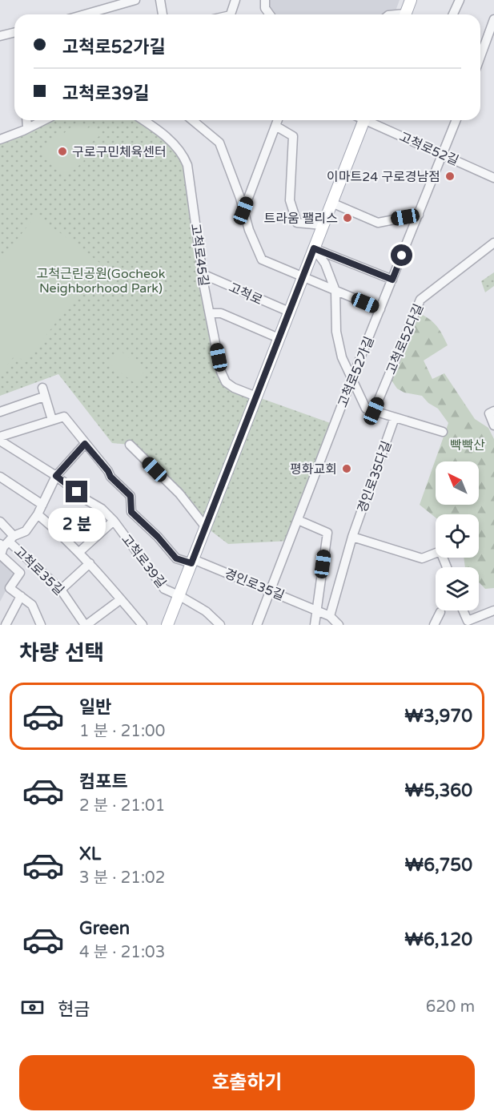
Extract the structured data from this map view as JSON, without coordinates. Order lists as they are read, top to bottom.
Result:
{
  "streets": {
    "street": [
      "고척로52길",
      "고척로45길",
      "고척로",
      "고척로52다길",
      "고척로52가길",
      "경인로35다길",
      "고척로39길",
      "고척로35길",
      "경인로35길"
    ]
  },
  "crossings": [
    ["고척로52길", "고척로52가길"],
    ["고척로45길", "고척로"],
    ["고척로52가길", "경인로35길"],
    ["경인로35다길", "경인로35길"]
  ],
  "parks": ["고척근린공원(Gocheok Neighborhood Park)", "빡빡산"],
  "places": [
    "구로구민체육센터",
    "이마트24 구로경남점",
    "트라움 팰리스",
    "평화교회"
  ],
  "north": "top left",
  "page": {
    "banner": ["고척로52가길", "고척로39길"],
    "bubble": "2 분",
    "heading": "차량 선택",
    "list": [
      {
        "name": "일반",
        "note": "1 분 · 21:00",
        "value": "₩3,970"
      },
      {
        "name": "컴포트",
        "note": "2 분 · 21:01",
        "value": "₩5,360"
      },
      {
        "name": "XL",
        "note": "3 분 · 21:02",
        "value": "₩6,750"
      },
      {
        "name": "Green",
        "note": "4 분 · 21:03",
        "value": "₩6,120"
      }
    ],
    "pay": ["현금", "620 m"],
    "buttons": "호출하기"
  }
}
